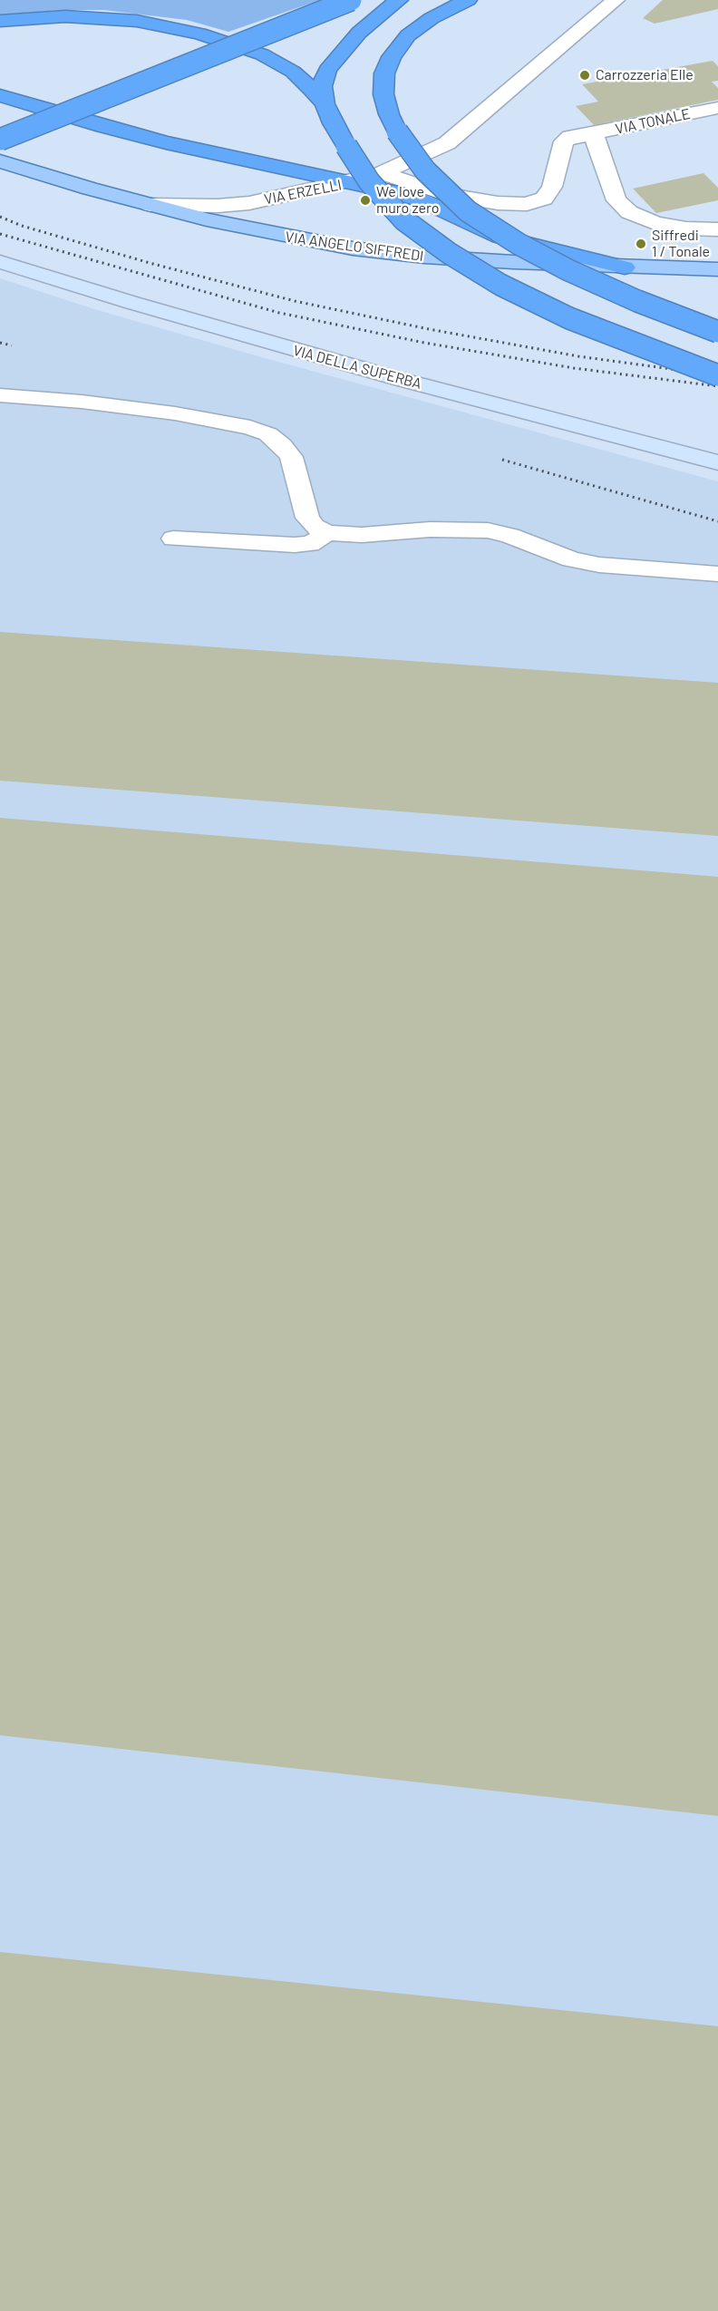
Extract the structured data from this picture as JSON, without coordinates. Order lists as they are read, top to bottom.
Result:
{
  "streets": {
    "main road": ["VIA ANGELO SIFFREDI"],
    "street": ["VIA TONALE", "VIA ERZELLI", "VIA DELLA SUPERBA"]
  },
  "crossings": [
    ["VIA TONALE", "VIA ERZELLI"],
    ["VIA ERZELLI", "VIA ANGELO SIFFREDI"]
  ],
  "places": ["Carrozzeria Elle", "We love muro zero", "Siffredi 1 / Tonale"]
}
